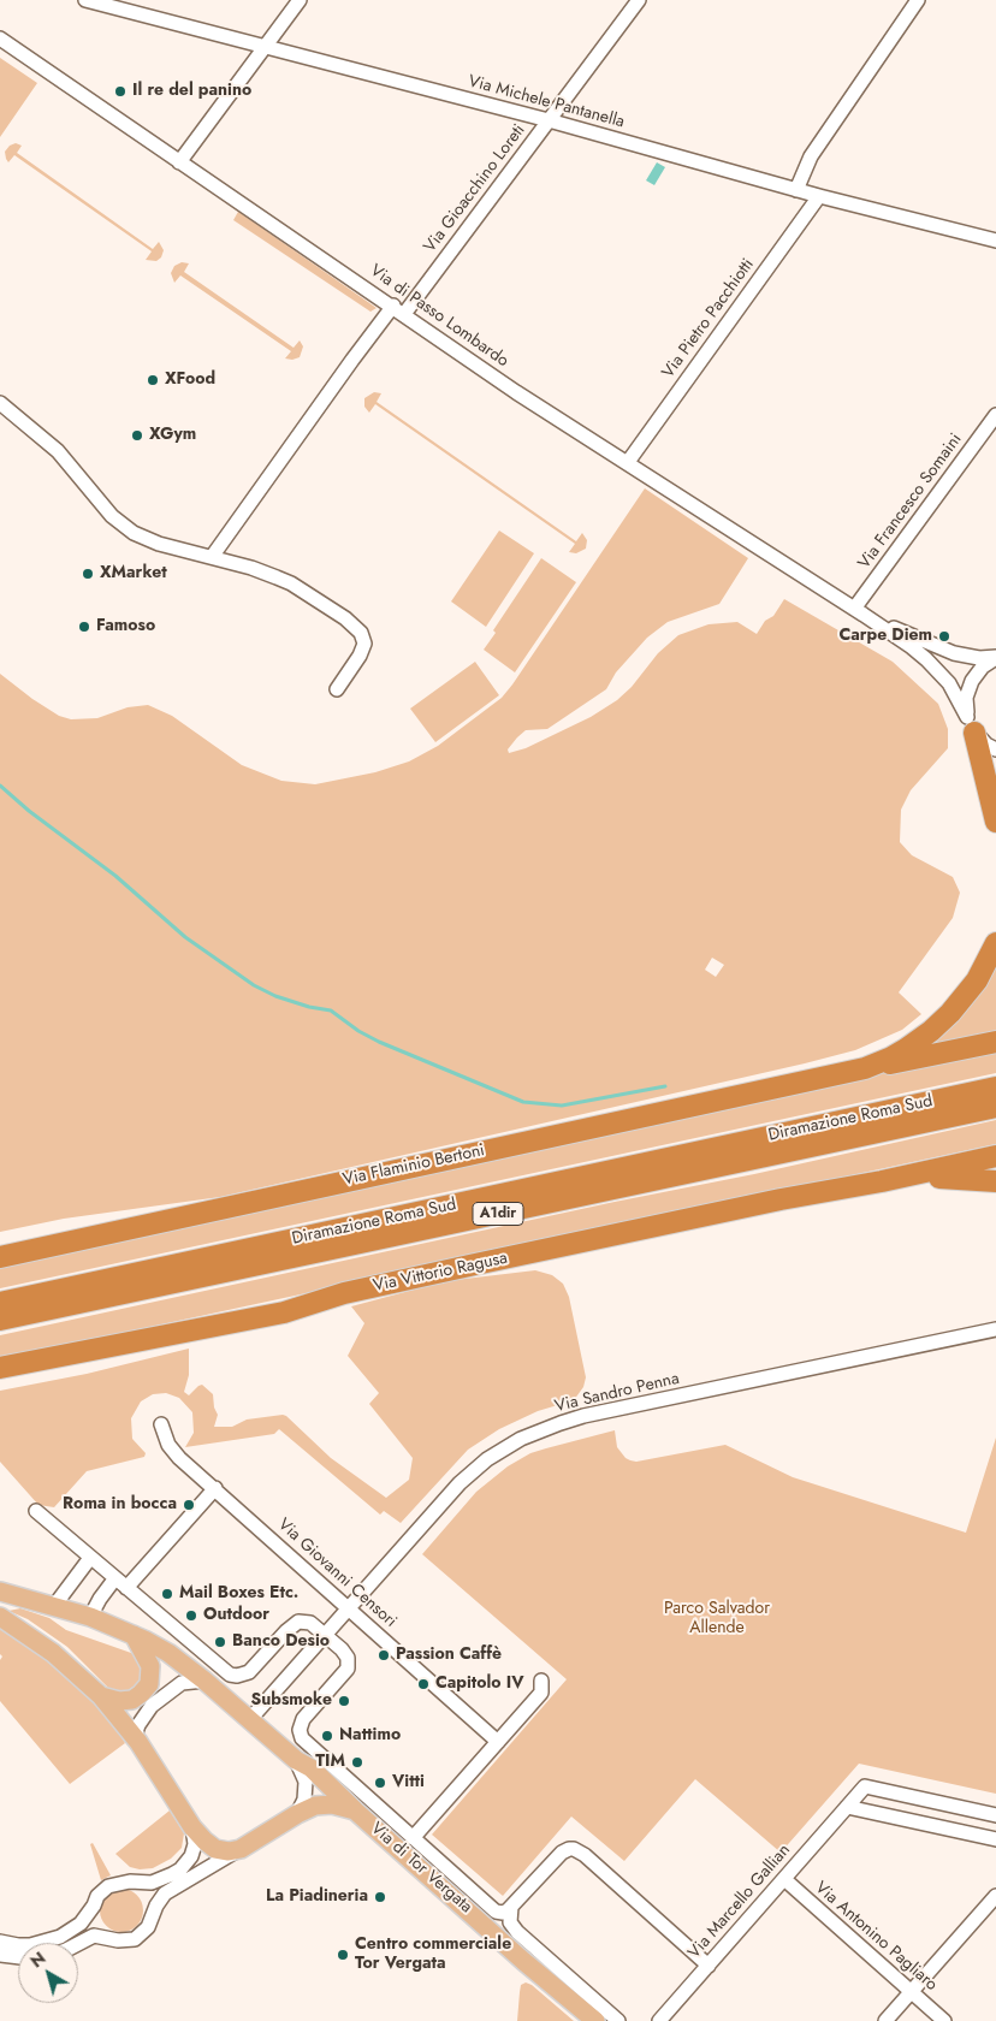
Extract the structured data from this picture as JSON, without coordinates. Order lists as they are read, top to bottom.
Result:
{
  "streets": {
    "highway": [
      "Diramazione Roma Sud",
      "Via Flaminio Bertoni",
      "A1dir",
      "Via Vittorio Ragusa"
    ],
    "main road": ["Via di Tor Vergata"],
    "street": [
      "Via Michele Pantanella",
      "Via Gioacchino Loreti",
      "Via di Passo Lombardo",
      "Via Pietro Pacchiotti",
      "Via Francesco Somaini",
      "Via Sandro Penna",
      "Via Giovanni Censori",
      "Via Marcello Gallian",
      "Via Antonino Pagliaro"
    ]
  },
  "crossings": [
    ["Via Michele Pantanella", "Via Gioacchino Loreti"],
    ["Via Michele Pantanella", "Via Pietro Pacchiotti"],
    ["Via Gioacchino Loreti", "Via di Passo Lombardo"],
    ["Via di Passo Lombardo", "Via Pietro Pacchiotti"],
    ["Via di Passo Lombardo", "Via Francesco Somaini"],
    ["Via Sandro Penna", "Via Giovanni Censori"],
    ["Via Sandro Penna", "Via di Tor Vergata"],
    ["Via Marcello Gallian", "Via Antonino Pagliaro"]
  ],
  "parks": ["Parco Salvador Allende"],
  "places": [
    "Il re del panino",
    "XFood",
    "XGym",
    "XMarket",
    "Famoso",
    "Carpe Diem",
    "Roma in bocca",
    "Mail Boxes Etc.",
    "Outdoor",
    "Banco Desio",
    "Passion Caffè",
    "Capitolo IV",
    "Subsmoke",
    "Nattimo",
    "TIM",
    "Vitti",
    "La Piadineria",
    "Centro commerciale Tor Vergata"
  ],
  "north": "top left"
}
